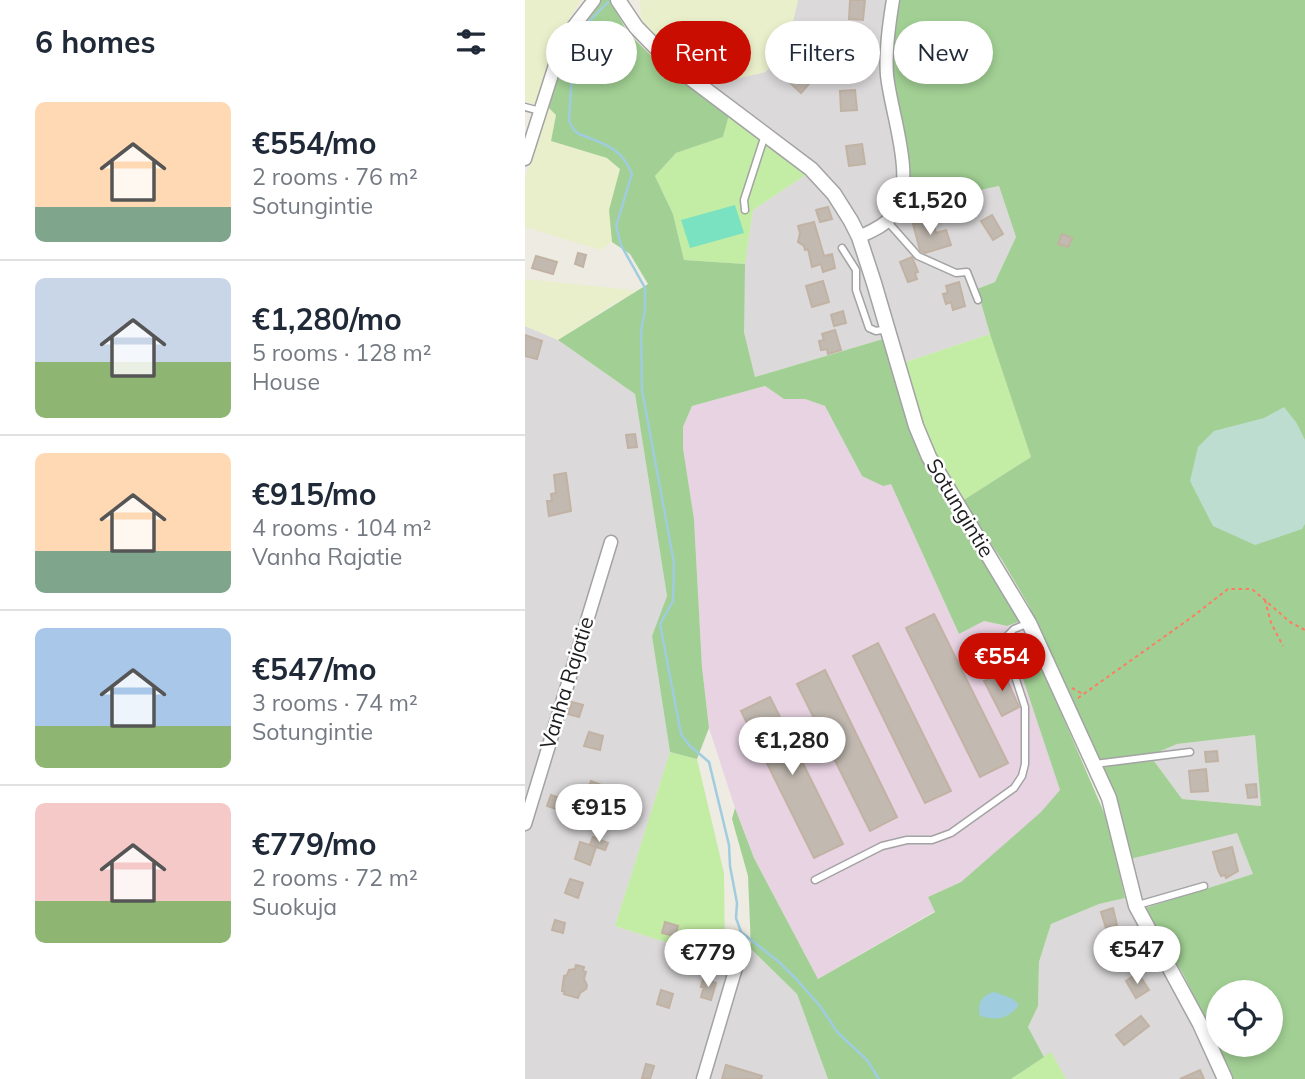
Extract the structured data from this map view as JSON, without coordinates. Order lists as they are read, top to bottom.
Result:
{
  "streets": {
    "street": ["Sotungintie", "Vanha Rajatie"]
  },
  "page": {
    "heading": "6 homes",
    "chip": [
      "Buy",
      "Rent",
      "Filters",
      "New"
    ],
    "list": [
      {
        "name": "€554/mo",
        "note": "2 rooms · 76 m² · Sotungintie"
      },
      {
        "name": "€1,280/mo",
        "note": "5 rooms · 128 m² · House"
      },
      {
        "name": "€915/mo",
        "note": "4 rooms · 104 m² · Vanha Rajatie"
      },
      {
        "name": "€547/mo",
        "note": "3 rooms · 74 m² · Sotungintie"
      },
      {
        "name": "€779/mo",
        "note": "2 rooms · 72 m² · Suokuja"
      }
    ],
    "price": [
      "€1,520",
      "€554",
      "€1,280",
      "€915",
      "€547",
      "€779"
    ]
  }
}
